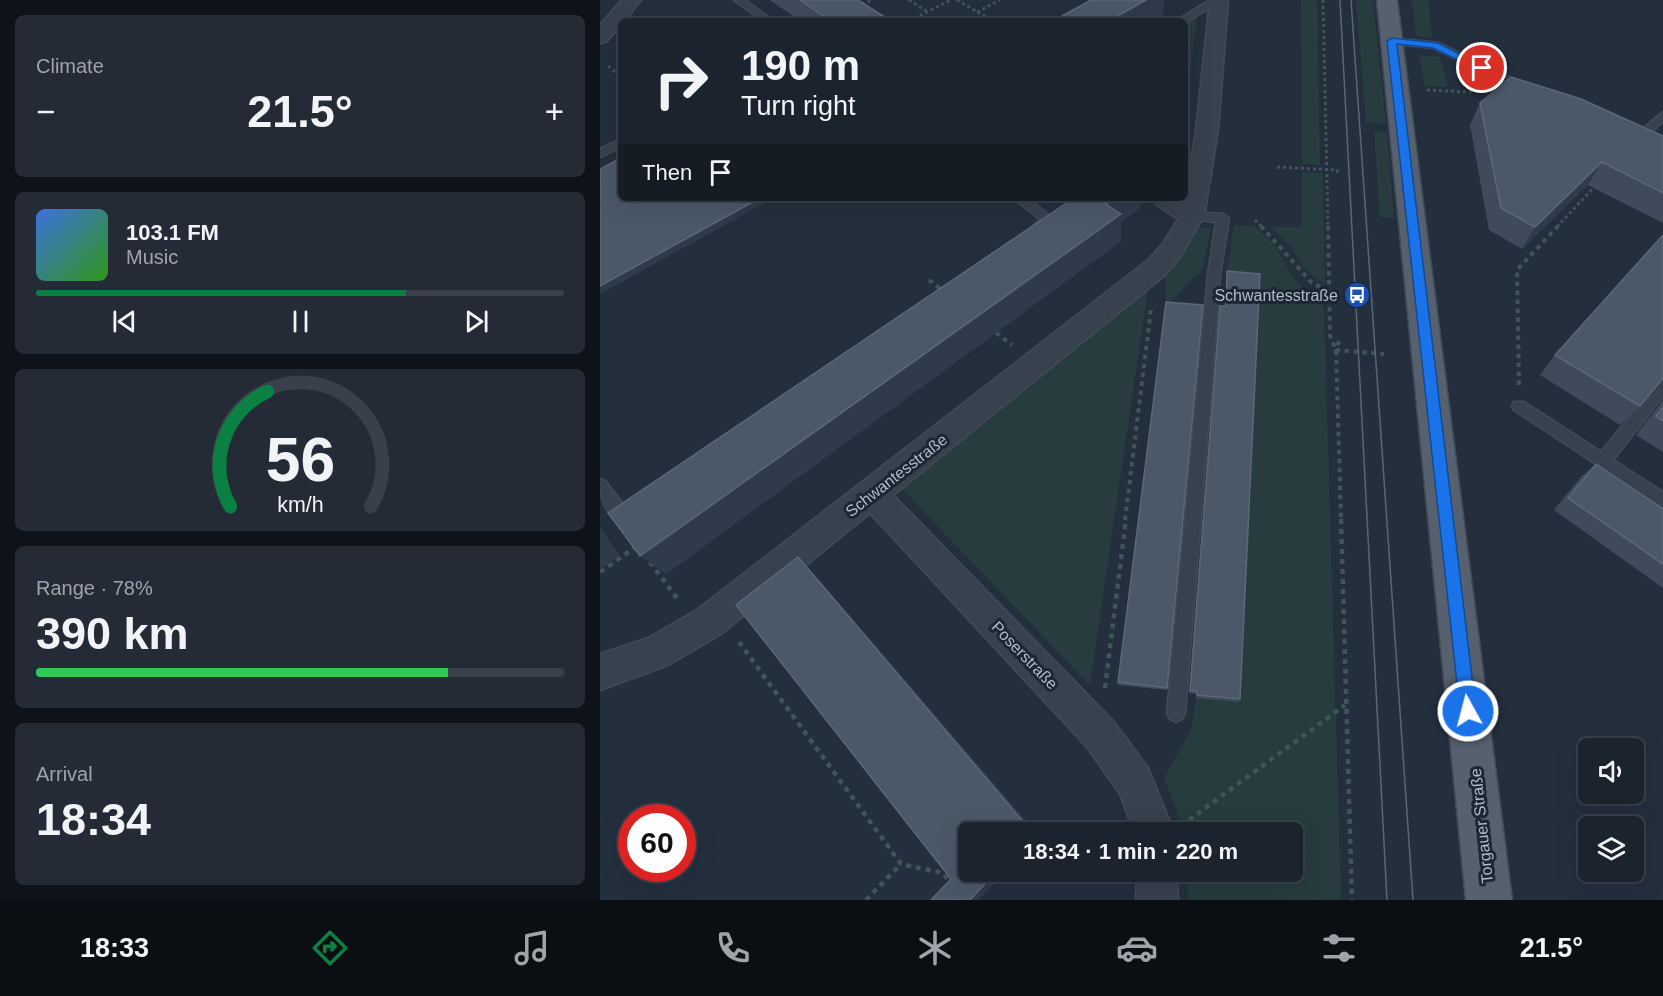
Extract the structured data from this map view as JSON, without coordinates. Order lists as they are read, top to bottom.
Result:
{
  "streets": {
    "main road": ["Torgauer Straße"],
    "street": ["Schwantesstraße", "Poserstraße"]
  },
  "crossings": [
    ["Schwantesstraße", "Poserstraße"]
  ],
  "places": {
    "bus stop": ["Schwantesstraße"]
  },
  "page": {
    "tile": [
      "Climate",
      ["Range · 78%", "390 km"],
      ["Arrival", "18:34"]
    ],
    "turn": ["190 m", "Turn right"],
    "heat": ["−", "21.5°", "+"],
    "then": "Then",
    "song": ["103.1 FM", "Music"],
    "limit": "60",
    "trip": "18:34 · 1 min · 220 m",
    "tabs": ["18:33", "21.5°"],
    "gauge": ["56", "km/h"]
  }
}
